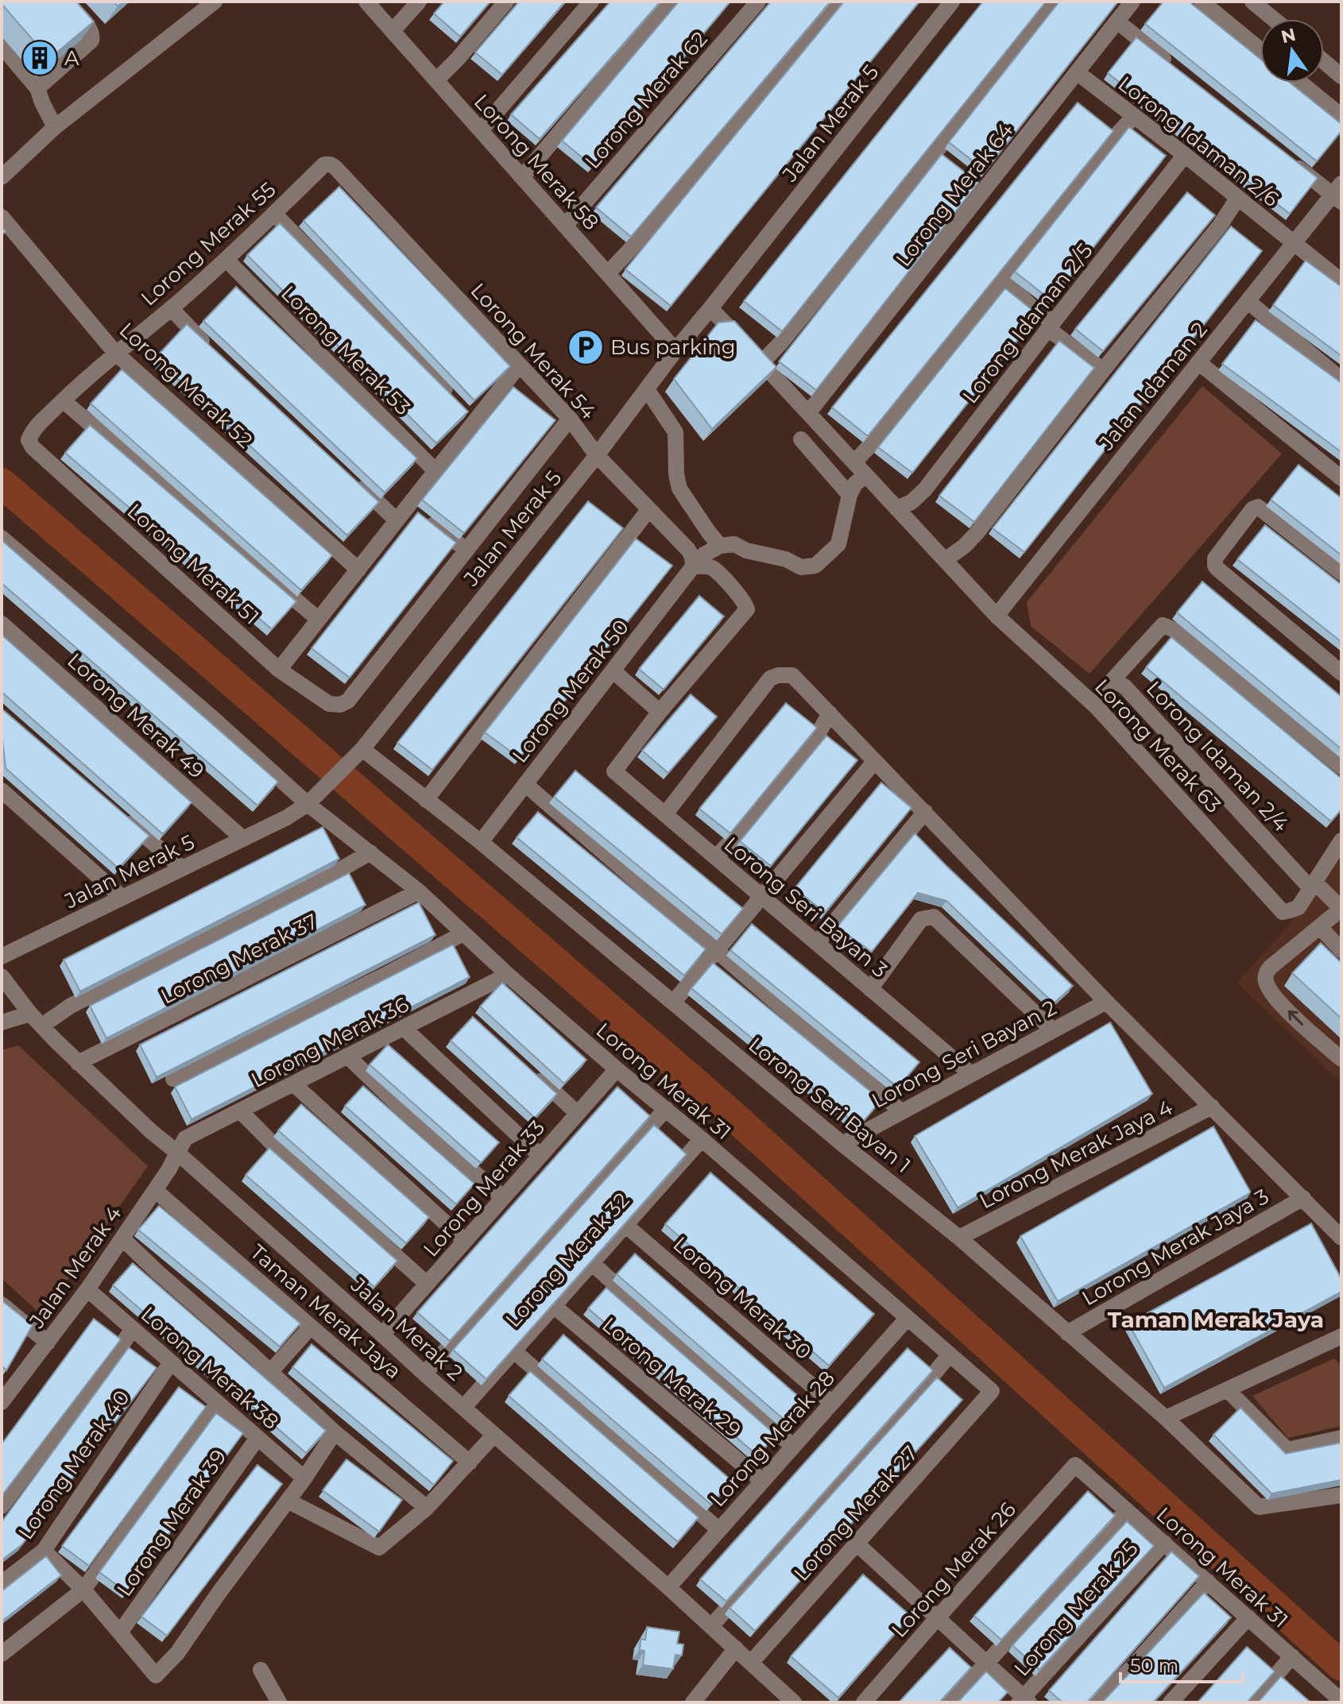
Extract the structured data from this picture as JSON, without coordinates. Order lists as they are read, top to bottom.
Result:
{
  "streets": {
    "street": [
      "Lorong Merak 62",
      "Jalan Merak 5",
      "Lorong Idaman 2/6",
      "Lorong Merak 58",
      "Lorong Merak 64",
      "Lorong Merak 55",
      "Lorong Idaman 2/5",
      "Lorong Merak 53",
      "Lorong Merak 54",
      "Lorong Merak 52",
      "Jalan Idaman 2",
      "Lorong Merak 51",
      "Lorong Merak 50",
      "Lorong Merak 49",
      "Lorong Merak 63",
      "Lorong Idaman 2/4",
      "Lorong Seri Bayan 3",
      "Lorong Merak 37",
      "Lorong Merak 36",
      "Lorong Seri Bayan 2",
      "Lorong Merak 31",
      "Lorong Seri Bayan 1",
      "Lorong Merak Jaya 4",
      "Lorong Merak 33",
      "Lorong Merak Jaya 3",
      "Lorong Merak 32",
      "Jalan Merak 4",
      "Lorong Merak 30",
      "Taman Merak Jaya",
      "Jalan Merak 2",
      "Lorong Merak 38",
      "Lorong Merak 29",
      "Lorong Merak 28",
      "Lorong Merak 40",
      "Lorong Merak 27",
      "Lorong Merak 39",
      "Lorong Merak 26",
      "Lorong Merak 25"
    ]
  },
  "crossings": [
    ["Lorong Merak 62", "Lorong Merak 58"],
    ["Jalan Merak 5", "Lorong Merak 58"],
    ["Jalan Merak 5", "Lorong Merak 54"],
    ["Jalan Merak 5", "Lorong Merak 49"],
    ["Jalan Merak 5", "Lorong Merak 63"],
    ["Jalan Merak 5", "Lorong Merak 31"],
    ["Jalan Merak 5", "Lorong Seri Bayan 1"],
    ["Lorong Idaman 2/6", "Lorong Merak 64"],
    ["Lorong Idaman 2/6", "Lorong Idaman 2/5"],
    ["Lorong Idaman 2/6", "Jalan Idaman 2"],
    ["Lorong Merak 64", "Lorong Merak 63"],
    ["Lorong Merak 55", "Lorong Merak 53"],
    ["Lorong Merak 55", "Lorong Merak 54"],
    ["Lorong Merak 55", "Lorong Merak 52"],
    ["Lorong Merak 55", "Lorong Merak 51"],
    ["Lorong Idaman 2/5", "Lorong Merak 63"],
    ["Lorong Merak 54", "Lorong Merak 50"],
    ["Jalan Idaman 2", "Lorong Merak 63"],
    ["Lorong Merak 50", "Lorong Seri Bayan 1"],
    ["Lorong Merak 63", "Lorong Idaman 2/4"],
    ["Lorong Seri Bayan 3", "Lorong Seri Bayan 2"],
    ["Lorong Merak 37", "Lorong Merak 31"],
    ["Lorong Merak 37", "Jalan Merak 2"],
    ["Lorong Merak 36", "Lorong Merak 31"],
    ["Lorong Merak 36", "Jalan Merak 4"],
    ["Lorong Merak 36", "Jalan Merak 2"],
    ["Lorong Seri Bayan 2", "Lorong Seri Bayan 1"],
    ["Lorong Merak 31", "Lorong Merak 33"],
    ["Lorong Merak 31", "Lorong Merak 32"],
    ["Lorong Merak 31", "Lorong Merak 28"],
    ["Lorong Merak 31", "Lorong Merak 27"],
    ["Lorong Merak 31", "Lorong Merak 26"],
    ["Lorong Merak 31", "Lorong Merak 25"],
    ["Lorong Seri Bayan 1", "Lorong Merak Jaya 4"],
    ["Lorong Seri Bayan 1", "Lorong Merak Jaya 3"],
    ["Lorong Merak 33", "Jalan Merak 2"],
    ["Lorong Merak 32", "Lorong Merak 30"],
    ["Lorong Merak 32", "Jalan Merak 2"],
    ["Lorong Merak 32", "Lorong Merak 29"],
    ["Jalan Merak 4", "Taman Merak Jaya"],
    ["Jalan Merak 4", "Jalan Merak 2"],
    ["Jalan Merak 4", "Lorong Merak 38"],
    ["Lorong Merak 30", "Lorong Merak 28"],
    ["Jalan Merak 2", "Lorong Merak 28"],
    ["Jalan Merak 2", "Lorong Merak 27"],
    ["Lorong Merak 38", "Lorong Merak 40"],
    ["Lorong Merak 38", "Lorong Merak 39"],
    ["Lorong Merak 29", "Lorong Merak 28"]
  ],
  "districts": ["Taman Merak Jaya"],
  "places": {
    "building": ["A"],
    "parking": ["Bus parking"]
  },
  "scale_bar": "50 m",
  "north": "top"
}
